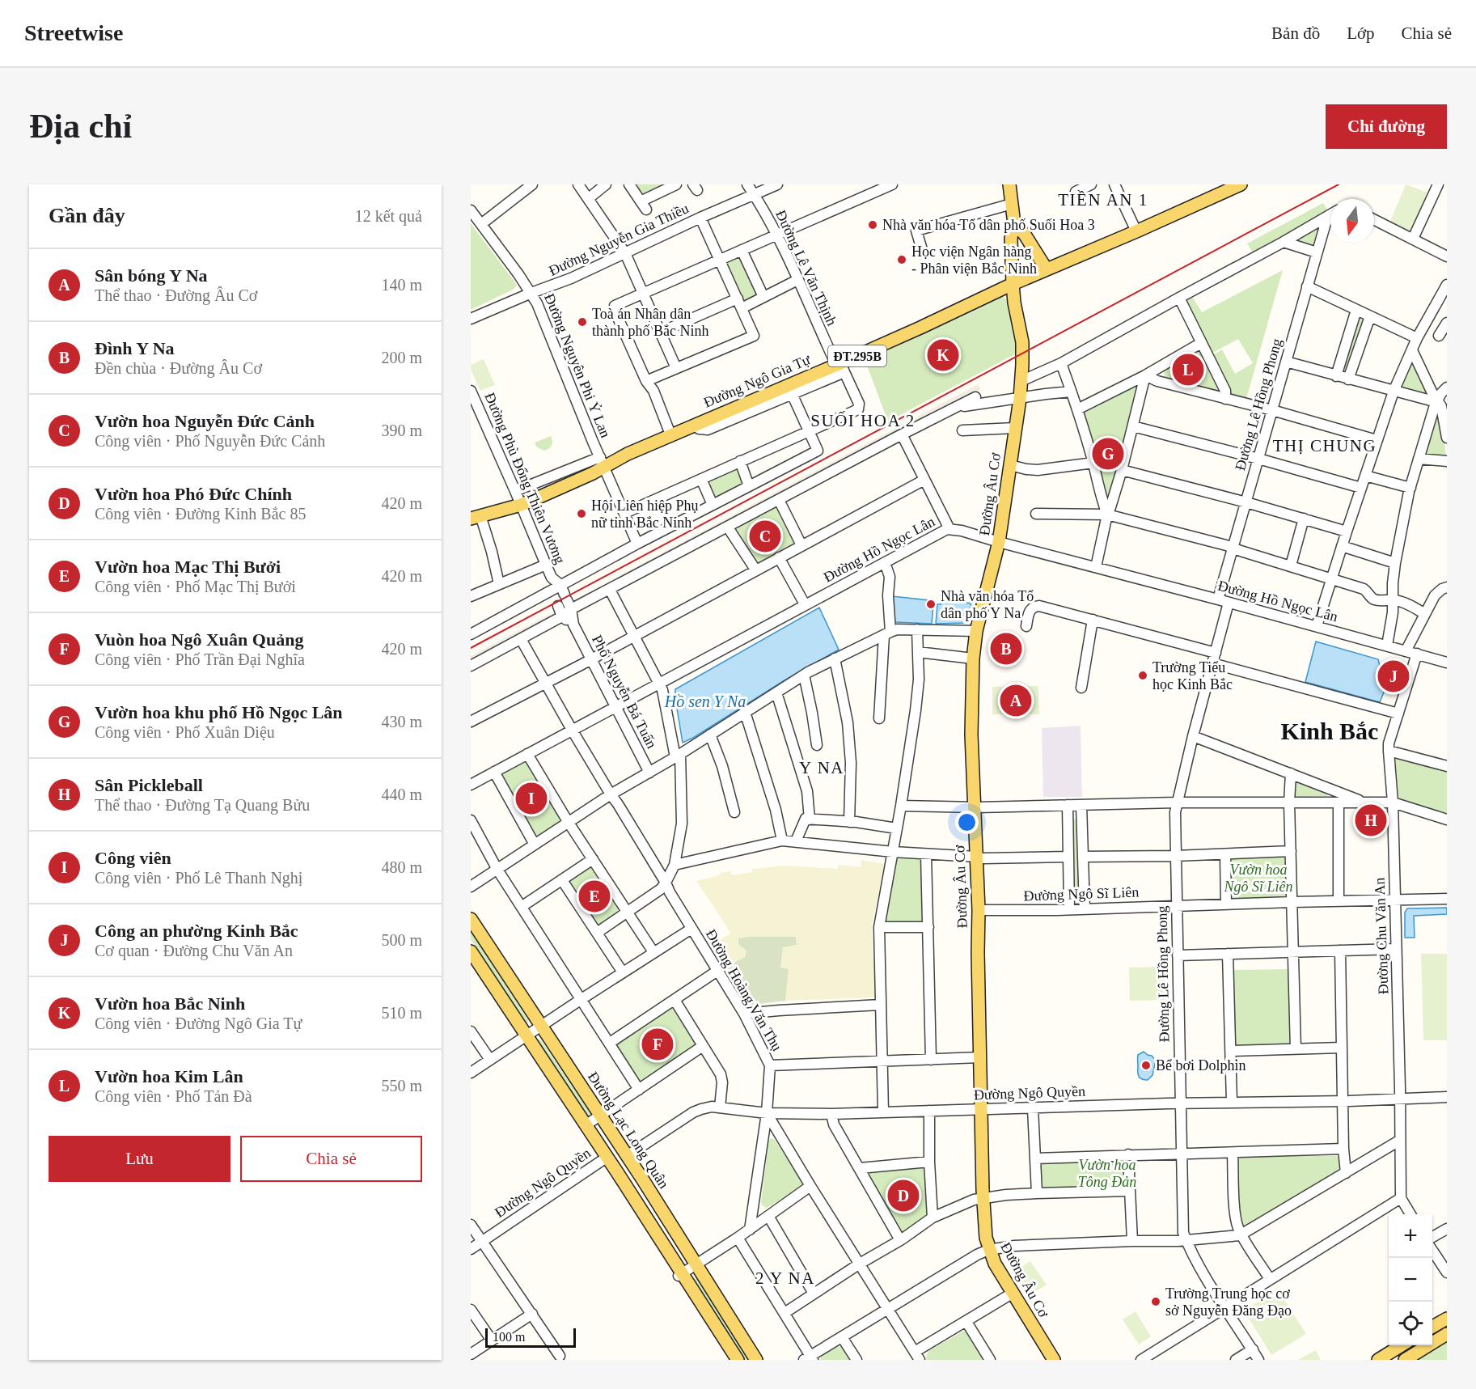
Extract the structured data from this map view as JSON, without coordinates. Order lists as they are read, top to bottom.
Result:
{
  "streets": {
    "main road": [
      "ĐT.295B",
      "Đường Ngô Gia Tự",
      "Đường Âu Cơ",
      "Đường Lạc Long Quân"
    ],
    "street": [
      "Đường Nguyễn Gia Thiều",
      "Đường Lê Văn Thịnh",
      "Đường Nguyên Phi Ỷ Lan",
      "Đường Lê Hồng Phong",
      "Đường Phù Đổng Thiên Vương",
      "Đường Hồ Ngọc Lân",
      "Phố Nguyễn Bá Tuấn",
      "Đường Ngô Sĩ Liên",
      "Đường Chu Văn An",
      "Đường Hoàng Văn Thụ",
      "Đường Ngô Quyền"
    ]
  },
  "crossings": [
    ["Đường Nguyễn Gia Thiều", "Đường Lê Văn Thịnh"],
    ["Đường Nguyễn Gia Thiều", "Đường Nguyên Phi Ỷ Lan"],
    ["Đường Lê Văn Thịnh", "Đường Ngô Gia Tự"],
    ["Đường Nguyên Phi Ỷ Lan", "Đường Ngô Gia Tự"],
    ["Đường Ngô Gia Tự", "Đường Phù Đổng Thiên Vương"],
    ["Đường Ngô Gia Tự", "Đường Âu Cơ"],
    ["Đường Lê Hồng Phong", "Đường Hồ Ngọc Lân"],
    ["Đường Lê Hồng Phong", "Đường Ngô Sĩ Liên"],
    ["Đường Lê Hồng Phong", "Đường Ngô Quyền"],
    ["Đường Âu Cơ", "Đường Hồ Ngọc Lân"],
    ["Đường Âu Cơ", "Đường Ngô Sĩ Liên"],
    ["Đường Âu Cơ", "Đường Ngô Quyền"],
    ["Đường Hồ Ngọc Lân", "Phố Nguyễn Bá Tuấn"],
    ["Đường Hồ Ngọc Lân", "Đường Chu Văn An"],
    ["Đường Hồ Ngọc Lân", "Đường Hoàng Văn Thụ"],
    ["Đường Ngô Sĩ Liên", "Đường Chu Văn An"],
    ["Đường Chu Văn An", "Đường Ngô Quyền"],
    ["Đường Hoàng Văn Thụ", "Đường Ngô Quyền"],
    ["Đường Ngô Quyền", "Đường Lạc Long Quân"]
  ],
  "districts": [
    "TIỀN AN 1",
    "SUỐI HOA 2",
    "THỊ CHUNG",
    "Kinh Bắc",
    "Y NA",
    "2 Y NA"
  ],
  "water": ["Hồ sen Y Na"],
  "parks": ["Vườn hoa Ngô Sĩ Liên", "Vườn hoa Tông Đản"],
  "places": [
    "Nhà văn hóa Tổ dân phố Suối Hoa 3",
    "Học viện Ngân hàng - Phân viện Bắc Ninh",
    "Toà án Nhân dân thành phố Bắc Ninh",
    "Hội Liên hiệp Phụ nữ tỉnh Bắc Ninh",
    "Nhà văn hóa Tổ dân phố Y Na",
    "Trường Tiểu học Kinh Bắc",
    "Bể bơi Dolphin",
    "Trường Trung học cơ sở Nguyễn Đăng Đạo"
  ],
  "scale_bar": "100 m",
  "north": "bottom",
  "page": {
    "header": "Streetwise",
    "nav": ["Bản đồ", "Lớp", "Chia sẻ"],
    "buttons": [
      "Chỉ đường",
      ["Lưu", "Chia sẻ"]
    ],
    "title": "Địa chỉ",
    "heading": ["Gần đây", "12 kết quả"],
    "list": [
      {
        "mark": "A",
        "name": "Sân bóng Y Na",
        "note": "Thể thao · Đường Âu Cơ",
        "value": "140 m"
      },
      {
        "mark": "B",
        "name": "Đình Y Na",
        "note": "Đền chùa · Đường Âu Cơ",
        "value": "200 m"
      },
      {
        "mark": "C",
        "name": "Vườn hoa Nguyễn Đức Cảnh",
        "note": "Công viên · Phố Nguyễn Đức Cảnh",
        "value": "390 m"
      },
      {
        "mark": "D",
        "name": "Vườn hoa Phó Đức Chính",
        "note": "Công viên · Đường Kinh Bắc 85",
        "value": "420 m"
      },
      {
        "mark": "E",
        "name": "Vườn hoa Mạc Thị Bưởi",
        "note": "Công viên · Phố Mạc Thị Bưởi",
        "value": "420 m"
      },
      {
        "mark": "F",
        "name": "Vuòn hoa Ngô Xuân Quảng",
        "note": "Công viên · Phố Trần Đại Nghĩa",
        "value": "420 m"
      },
      {
        "mark": "G",
        "name": "Vườn hoa khu phố Hồ Ngọc Lân",
        "note": "Công viên · Phố Xuân Diệu",
        "value": "430 m"
      },
      {
        "mark": "H",
        "name": "Sân Pickleball",
        "note": "Thể thao · Đường Tạ Quang Bửu",
        "value": "440 m"
      },
      {
        "mark": "I",
        "name": "Công viên",
        "note": "Công viên · Phố Lê Thanh Nghị",
        "value": "480 m"
      },
      {
        "mark": "J",
        "name": "Công an phường Kinh Bắc",
        "note": "Cơ quan · Đường Chu Văn An",
        "value": "500 m"
      },
      {
        "mark": "K",
        "name": "Vườn hoa Bắc Ninh",
        "note": "Công viên · Đường Ngô Gia Tự",
        "value": "510 m"
      },
      {
        "mark": "L",
        "name": "Vườn hoa Kim Lân",
        "note": "Công viên · Phố Tản Đà",
        "value": "550 m"
      }
    ],
    "pins": [
      "K",
      "L",
      "G",
      "C",
      "B",
      "J",
      "A",
      "I",
      "H",
      "E",
      "F",
      "D"
    ],
    "map_buttons": ["+", "−"],
    "scale": "100 m"
  }
}
